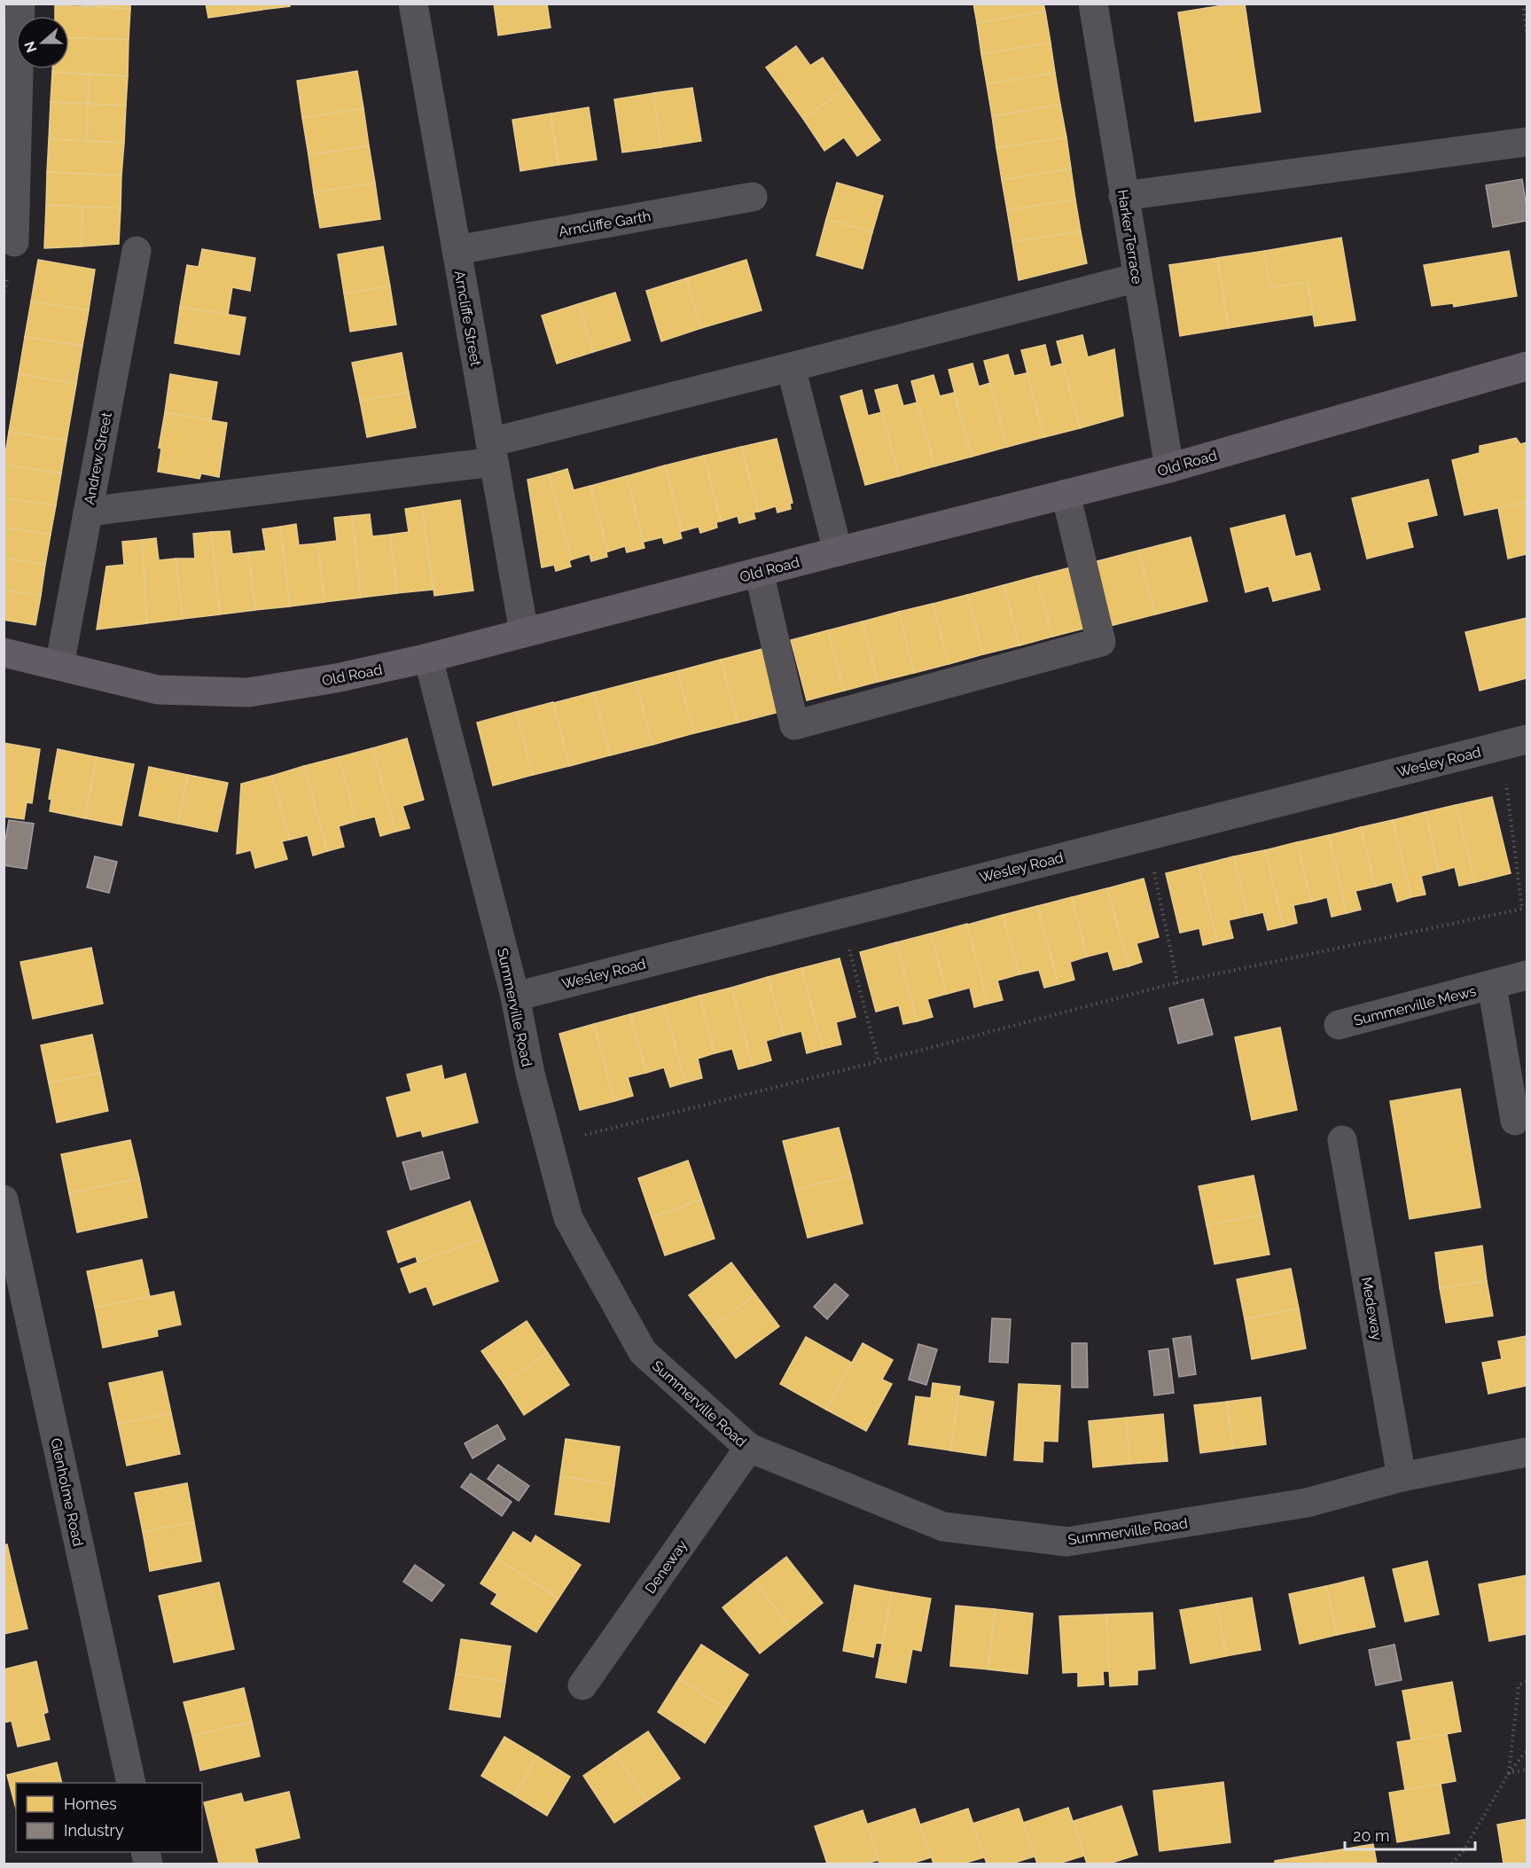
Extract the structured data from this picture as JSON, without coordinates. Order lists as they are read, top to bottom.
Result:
{
  "streets": {
    "main road": ["Old Road"],
    "street": [
      "Arncliffe Garth",
      "Harker Terrace",
      "Arncliffe Street",
      "Andrew Street",
      "Wesley Road",
      "Summerville Mews",
      "Summerville Road",
      "Medeway",
      "Glenholme Road",
      "Deneway"
    ]
  },
  "crossings": [
    ["Arncliffe Garth", "Arncliffe Street"],
    ["Harker Terrace", "Old Road"],
    ["Arncliffe Street", "Old Road"],
    ["Andrew Street", "Old Road"],
    ["Old Road", "Summerville Road"],
    ["Wesley Road", "Summerville Road"],
    ["Summerville Road", "Medeway"],
    ["Summerville Road", "Deneway"]
  ],
  "legend": ["Homes", "Industry"],
  "scale_bar": "20 m",
  "north": "left"
}
